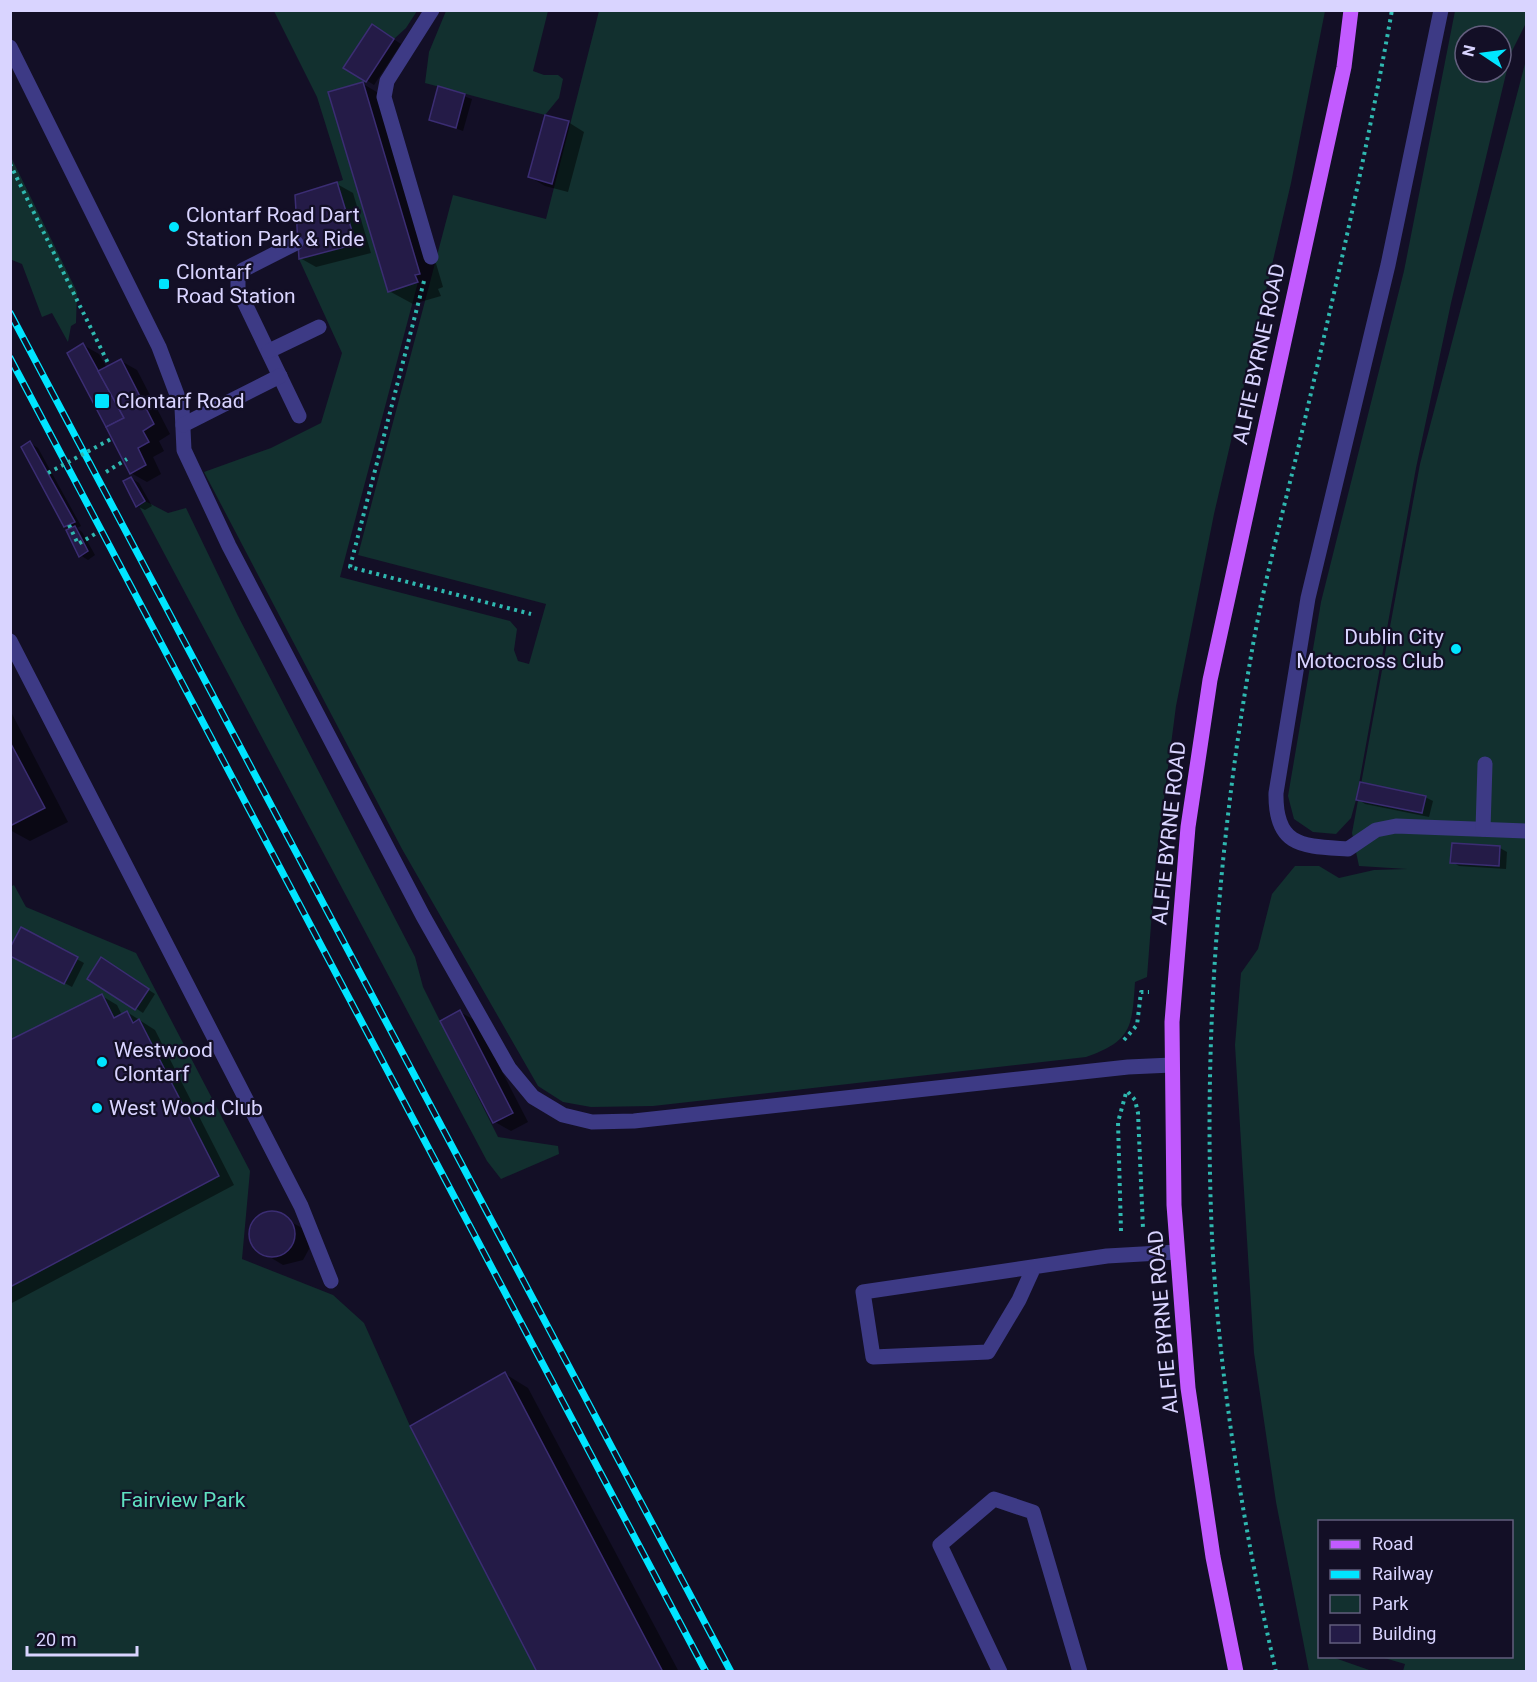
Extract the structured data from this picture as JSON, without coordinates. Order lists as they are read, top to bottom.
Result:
{
  "streets": {
    "main road": ["ALFIE BYRNE ROAD"]
  },
  "parks": ["Fairview Park"],
  "places": {
    "other": [
      "Clontarf Road Dart Station Park & Ride",
      "Dublin City Motocross Club",
      "Westwood Clontarf",
      "West Wood Club"
    ],
    "transit": ["Clontarf Road Station", "Clontarf Road"]
  },
  "legend": [
    "Road",
    "Railway",
    "Park",
    "Building"
  ],
  "scale_bar": "20 m",
  "north": "left"
}
